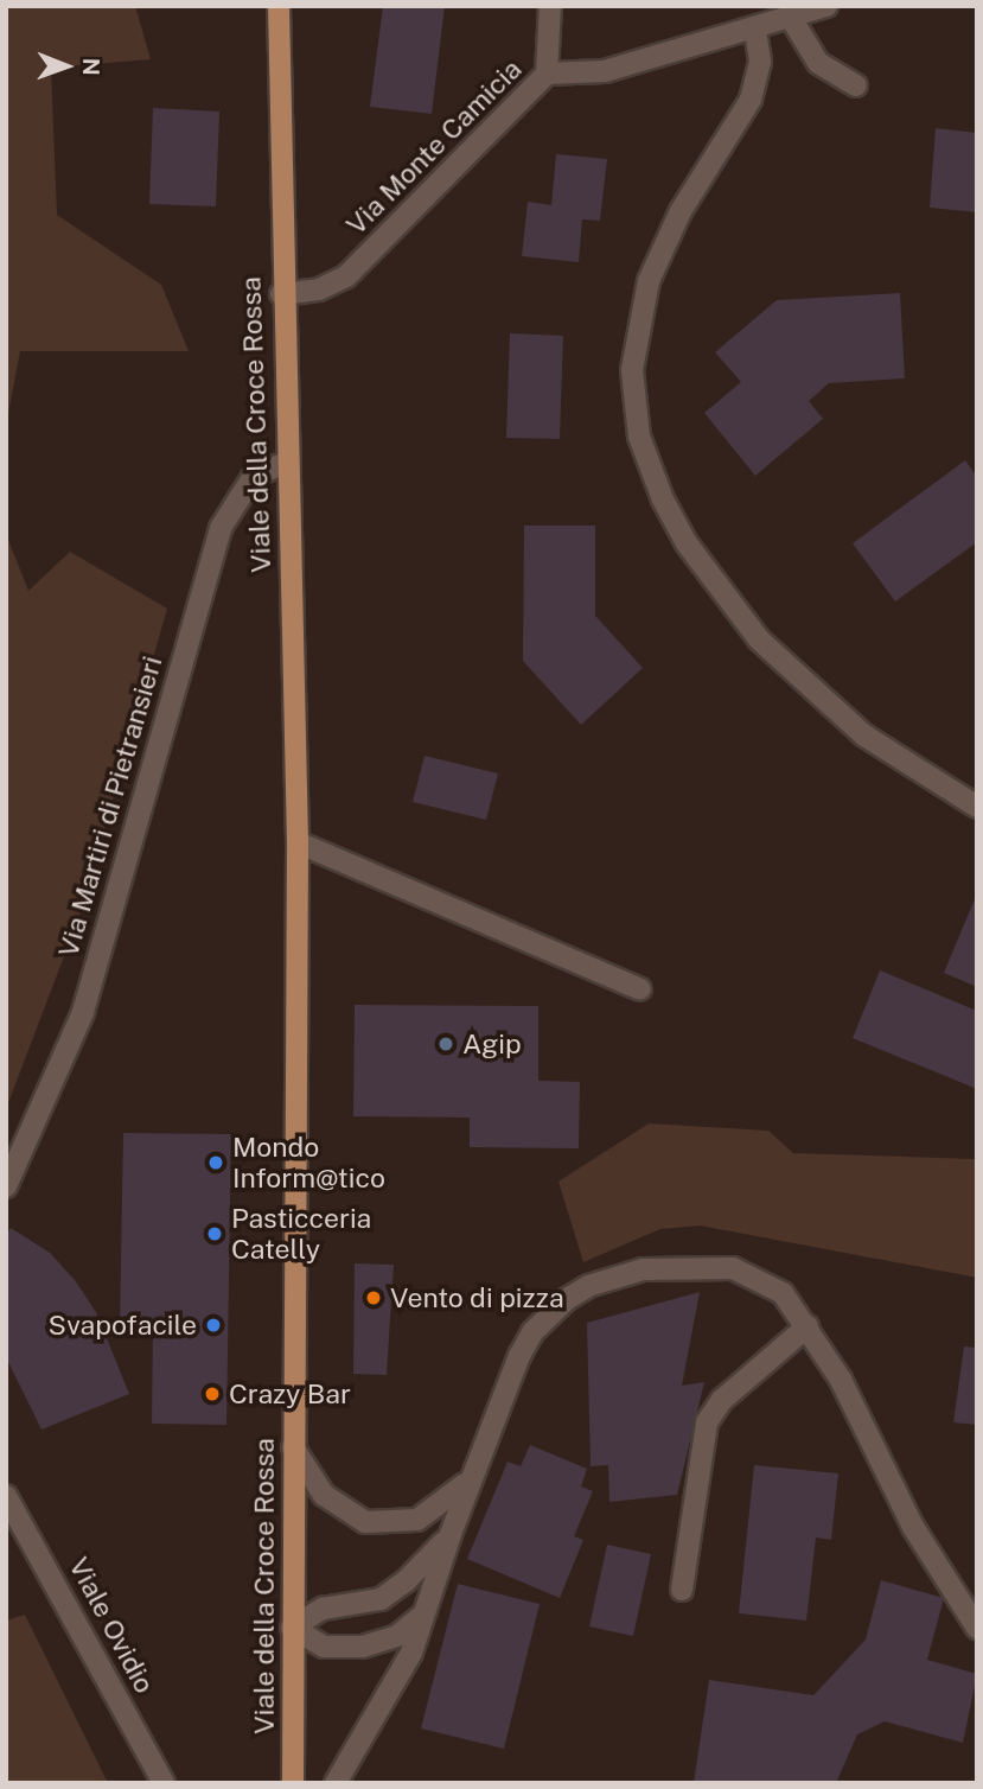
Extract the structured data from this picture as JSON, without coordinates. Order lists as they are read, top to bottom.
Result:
{
  "streets": {
    "main road": ["Viale della Croce Rossa"],
    "street": ["Via Monte Camicia", "Via Martiri di Pietransieri", "Viale Ovidio"]
  },
  "crossings": [
    ["Via Monte Camicia", "Viale della Croce Rossa"],
    ["Viale della Croce Rossa", "Via Martiri di Pietransieri"]
  ],
  "places": [
    "Agip",
    "Mondo Inform@tico",
    "Pasticceria Catelly",
    "Vento di pizza",
    "Svapofacile",
    "Crazy Bar"
  ],
  "north": "right"
}
